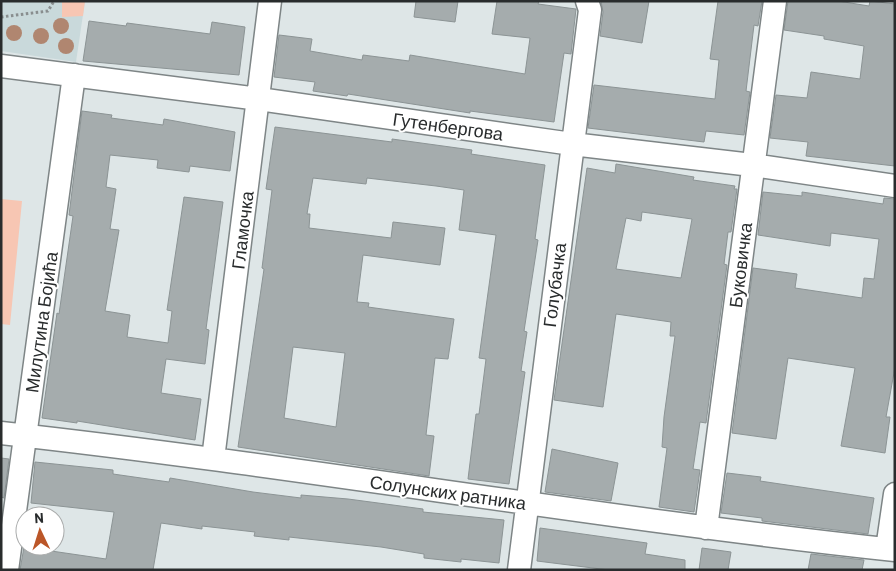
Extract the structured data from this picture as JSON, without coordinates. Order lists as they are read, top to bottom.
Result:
{
  "streets": {
    "street": [
      "Гутенбергова",
      "Гламочка",
      "Буковичка",
      "Голубачка",
      "Милутина Бојића",
      "Солунских ратника"
    ]
  },
  "crossings": [
    ["Гутенбергова", "Гламочка"],
    ["Гутенбергова", "Буковичка"],
    ["Гутенбергова", "Голубачка"],
    ["Гутенбергова", "Милутина Бојића"],
    ["Гламочка", "Солунских ратника"],
    ["Буковичка", "Солунских ратника"],
    ["Голубачка", "Солунских ратника"],
    ["Милутина Бојића", "Солунских ратника"]
  ],
  "north": "top"
}
